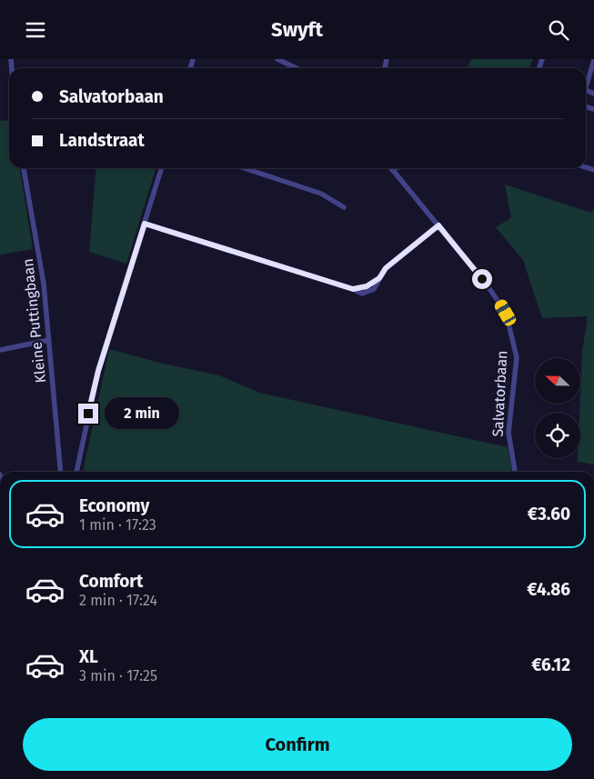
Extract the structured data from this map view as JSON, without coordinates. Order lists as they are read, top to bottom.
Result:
{
  "streets": {
    "street": ["Kleine Puttingbaan", "Salvatorbaan"]
  },
  "north": "left",
  "page": {
    "header": "Swyft",
    "banner": ["Salvatorbaan", "Landstraat"],
    "bubble": "2 min",
    "list": [
      {
        "name": "Economy",
        "note": "1 min · 17:23",
        "value": "€3.60"
      },
      {
        "name": "Comfort",
        "note": "2 min · 17:24",
        "value": "€4.86"
      },
      {
        "name": "XL",
        "note": "3 min · 17:25",
        "value": "€6.12"
      }
    ],
    "buttons": "Confirm"
  }
}
